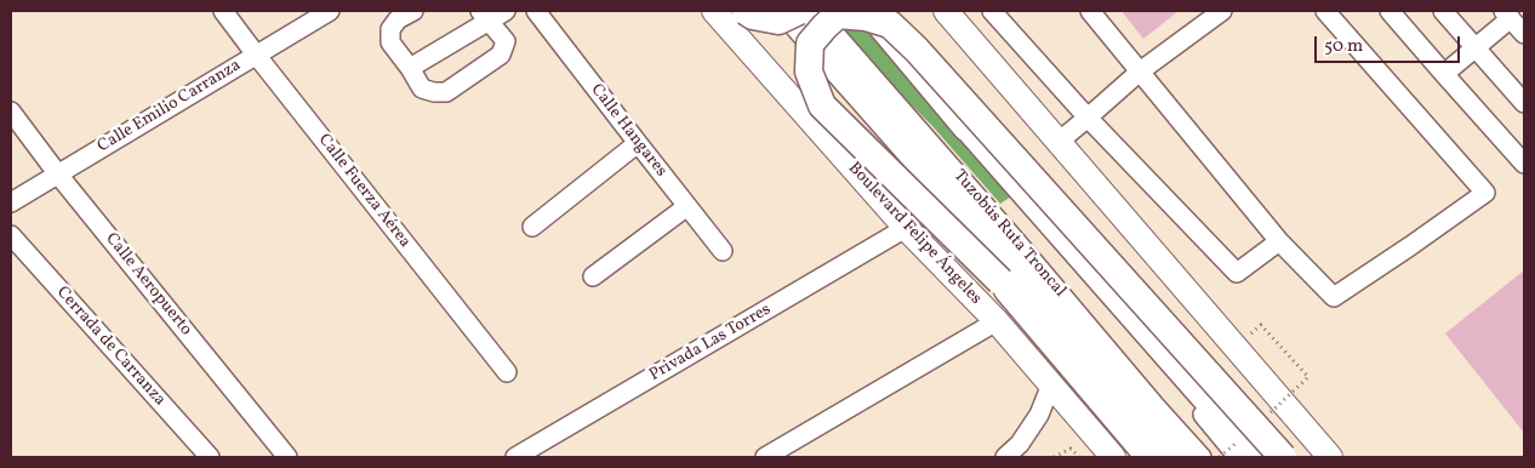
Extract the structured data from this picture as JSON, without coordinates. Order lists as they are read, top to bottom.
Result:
{
  "streets": {
    "main road": ["Boulevard Felipe Ángeles"],
    "street": [
      "Calle Emilio Carranza",
      "Calle Hangares",
      "Calle Fuerza Aérea",
      "Tuzobús Ruta Troncal",
      "Calle Aeropuerto",
      "Privada Las Torres",
      "Cerrada de Carranza"
    ]
  },
  "crossings": [
    ["Calle Emilio Carranza", "Calle Fuerza Aérea"],
    ["Calle Emilio Carranza", "Calle Aeropuerto"],
    ["Boulevard Felipe Ángeles", "Privada Las Torres"]
  ],
  "scale_bar": "50 m"
}
